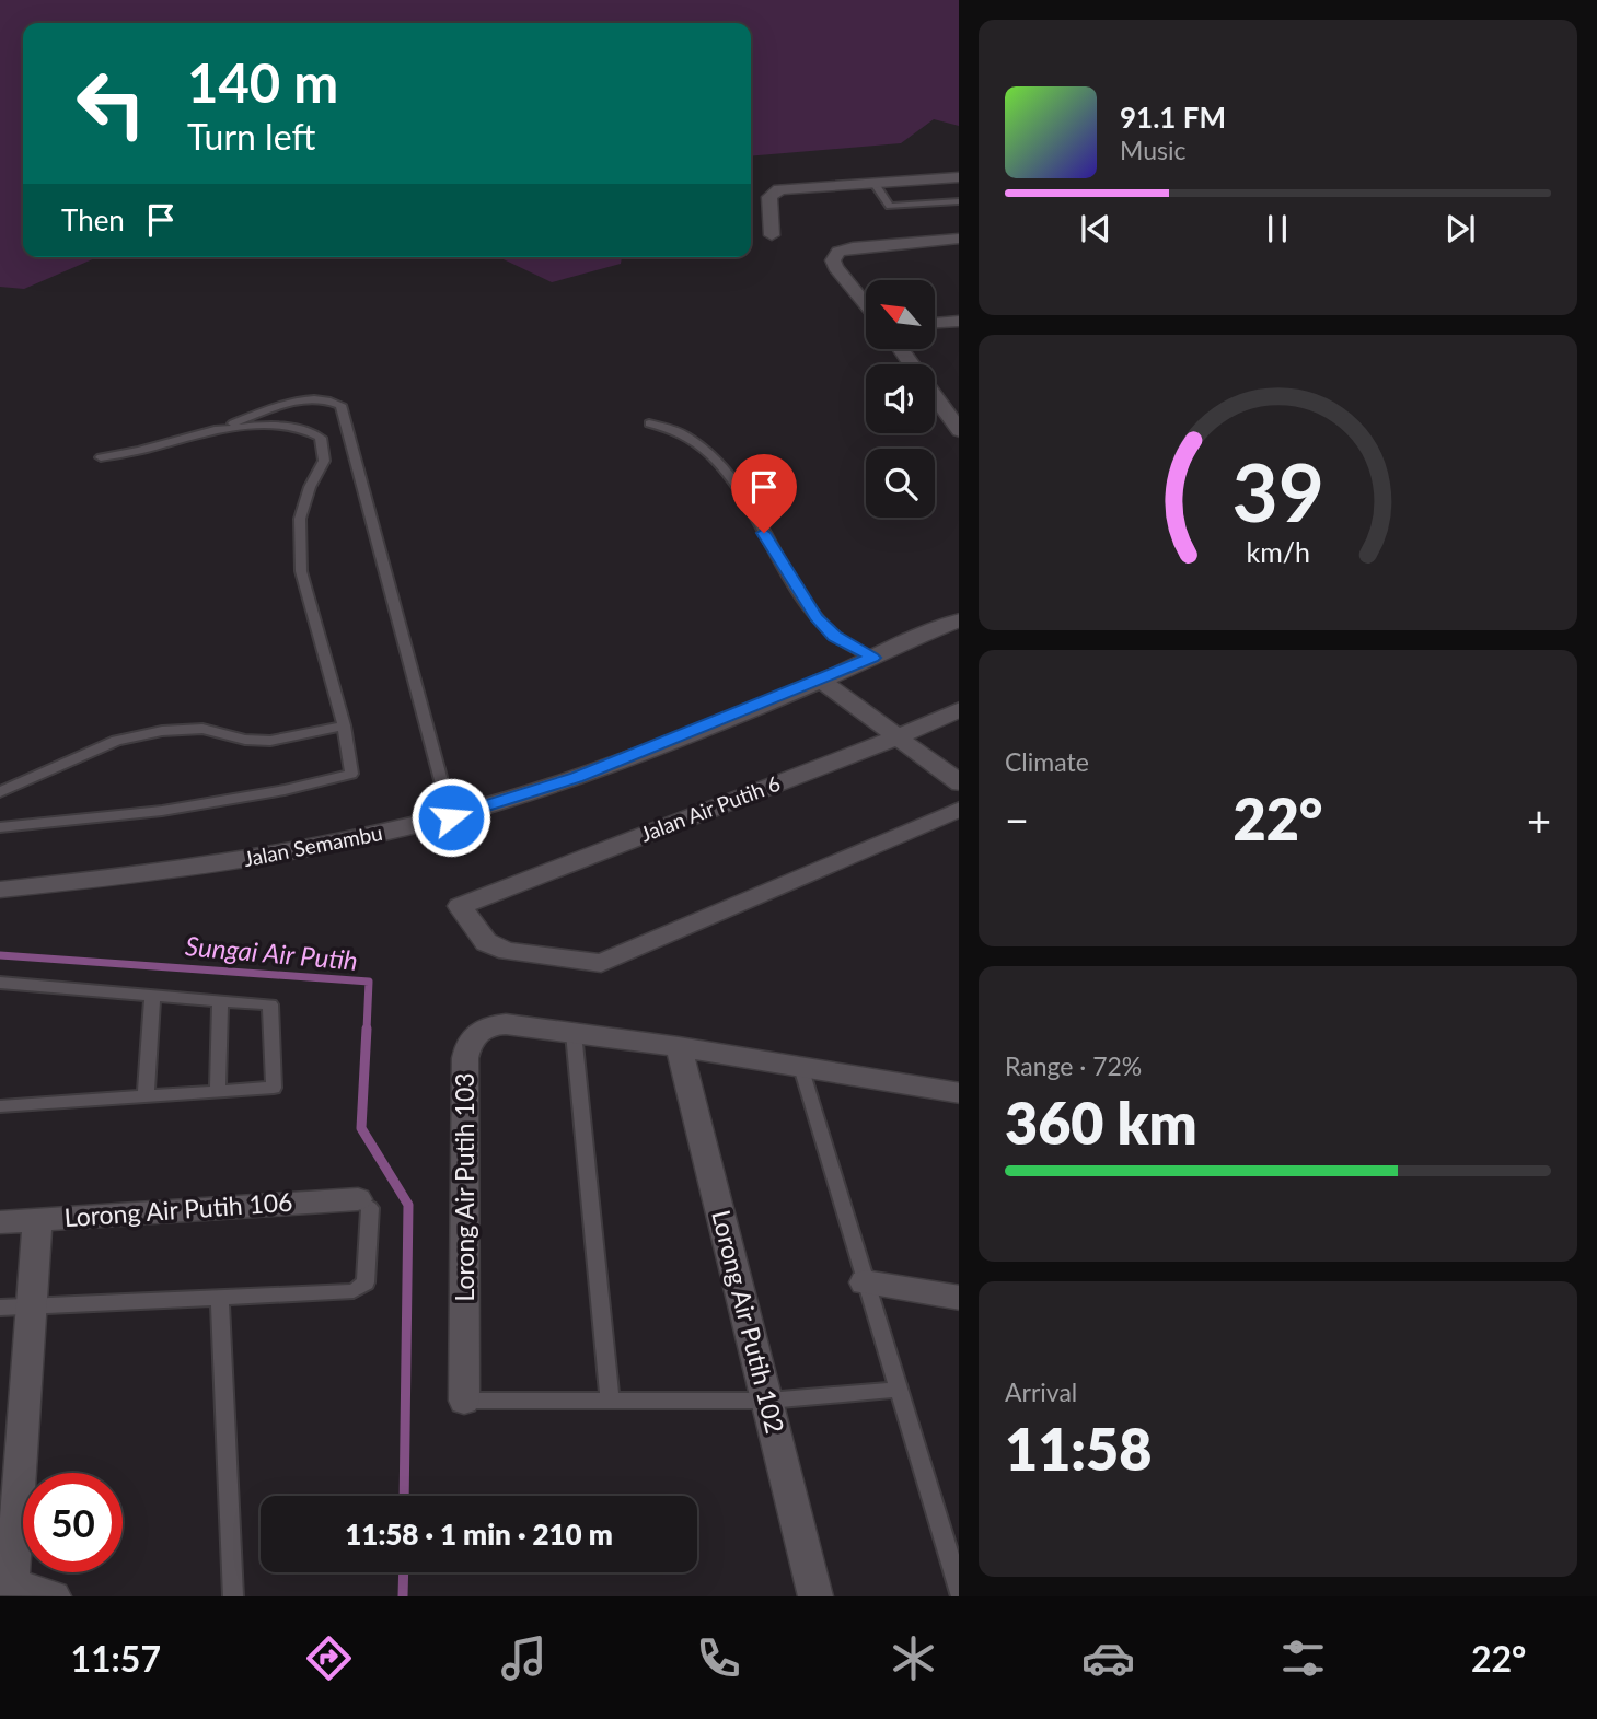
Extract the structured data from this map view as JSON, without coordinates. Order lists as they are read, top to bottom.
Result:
{
  "streets": {
    "street": [
      "Jalan Air Putih 6",
      "Jalan Semambu",
      "Lorong Air Putih 103",
      "Lorong Air Putih 106",
      "Lorong Air Putih 102"
    ]
  },
  "crossings": [
    ["Lorong Air Putih 103", "Lorong Air Putih 102"]
  ],
  "water": ["Sungai Air Putih"],
  "north": "top left",
  "page": {
    "turn": ["140 m", "Turn left"],
    "song": ["91.1 FM", "Music"],
    "then": "Then",
    "tile": [
      "Climate",
      ["Range · 72%", "360 km"],
      ["Arrival", "11:58"]
    ],
    "heat": ["−", "22°", "+"],
    "limit": "50",
    "trip": "11:58 · 1 min · 210 m",
    "tabs": ["11:57", "22°"],
    "gauge": ["39", "km/h"]
  }
}
